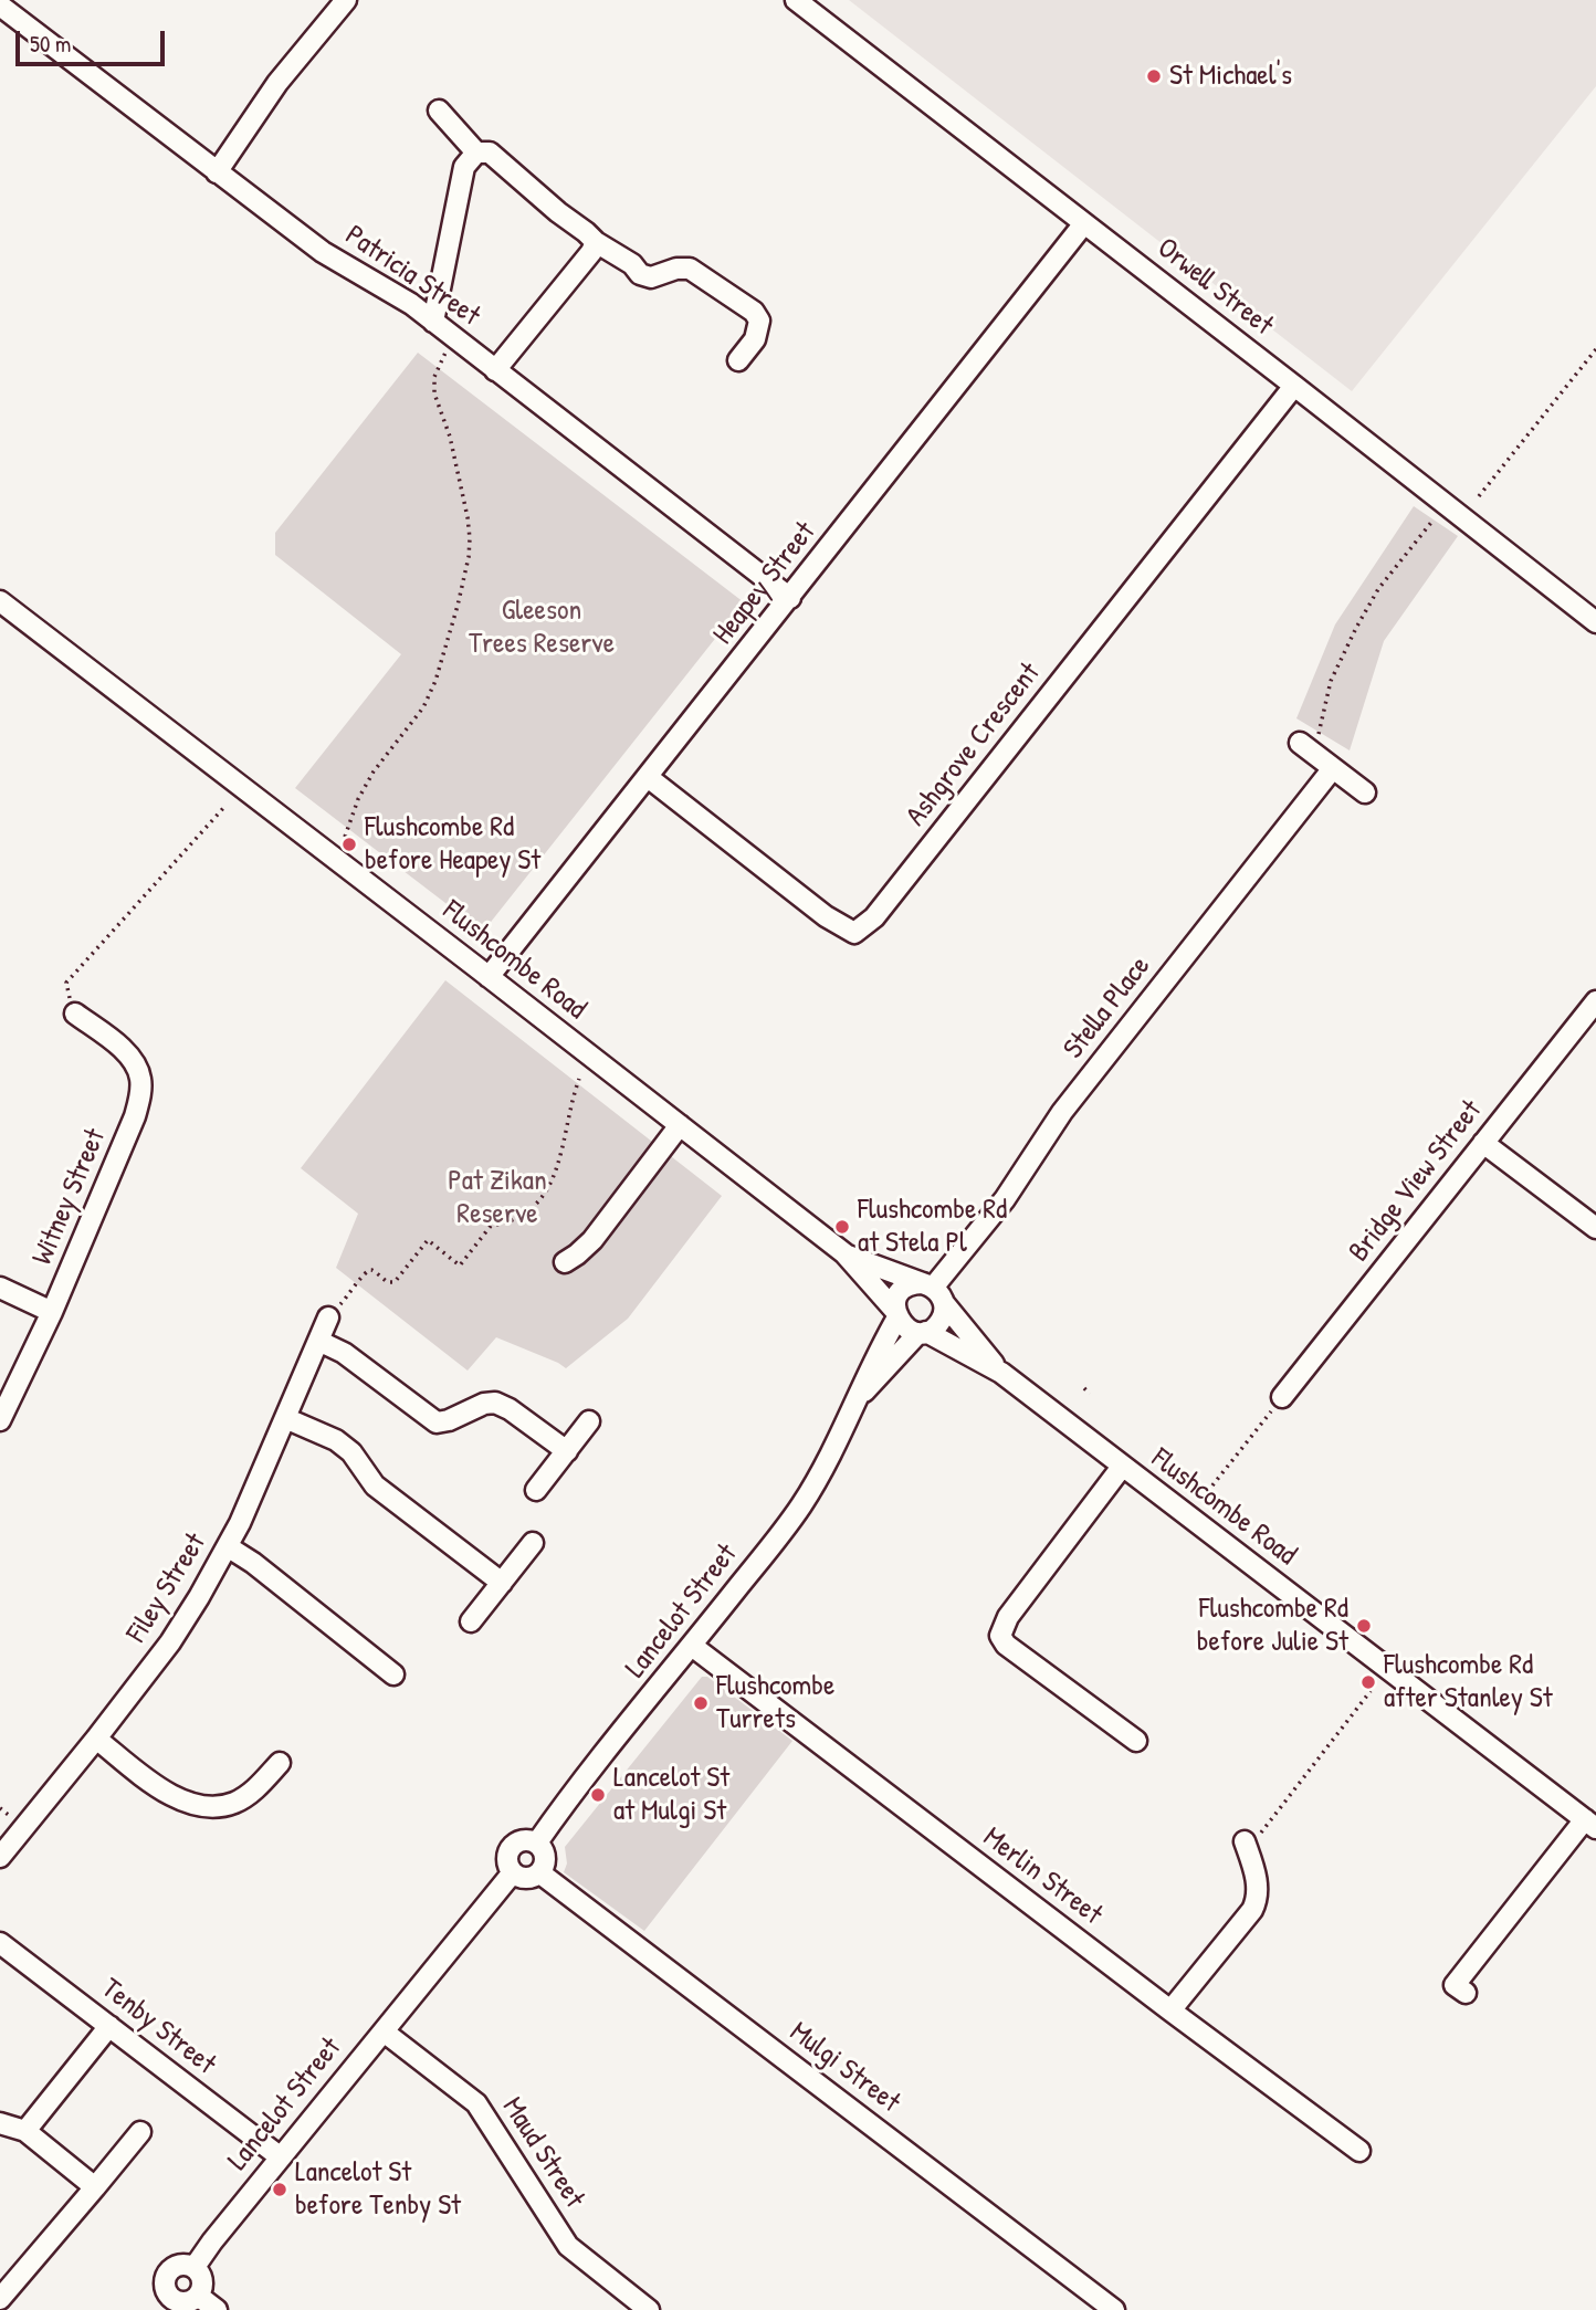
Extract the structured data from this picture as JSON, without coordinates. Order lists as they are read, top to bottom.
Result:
{
  "streets": {
    "street": [
      "Patricia Street",
      "Orwell Street",
      "Heapey Street",
      "Ashgrove Crescent",
      "Flushcombe Road",
      "Stella Place",
      "Bridge View Street",
      "Witney Street",
      "Filey Street",
      "Lancelot Street",
      "Merlin Street",
      "Tenby Street",
      "Mulgi Street",
      "Maud Street"
    ]
  },
  "crossings": [
    ["Patricia Street", "Heapey Street"],
    ["Orwell Street", "Heapey Street"],
    ["Orwell Street", "Ashgrove Crescent"],
    ["Heapey Street", "Ashgrove Crescent"],
    ["Heapey Street", "Flushcombe Road"],
    ["Flushcombe Road", "Stella Place"],
    ["Flushcombe Road", "Lancelot Street"],
    ["Stella Place", "Lancelot Street"],
    ["Lancelot Street", "Merlin Street"],
    ["Lancelot Street", "Tenby Street"],
    ["Lancelot Street", "Mulgi Street"],
    ["Lancelot Street", "Maud Street"]
  ],
  "parks": ["Gleeson Trees Reserve", "Pat Zikan Reserve"],
  "places": [
    "St Michael's",
    "Flushcombe Rd before Heapey St",
    "Flushcombe Rd at Stela Pl",
    "Flushcombe Rd before Julie St",
    "Flushcombe Rd after Stanley St",
    "Flushcombe Turrets",
    "Lancelot St at Mulgi St",
    "Lancelot St before Tenby St"
  ],
  "scale_bar": "50 m"
}
